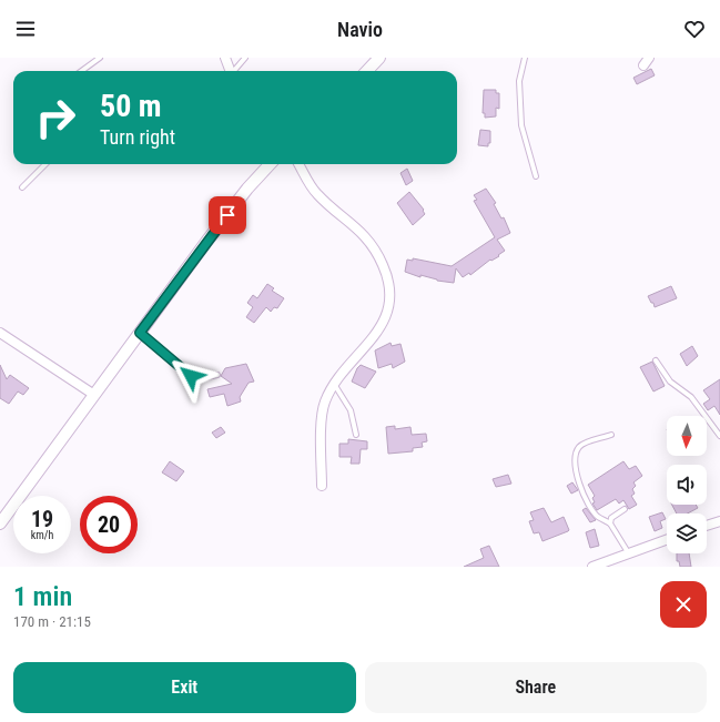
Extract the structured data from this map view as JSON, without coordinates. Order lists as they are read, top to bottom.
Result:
{
  "north": "bottom",
  "page": {
    "header": "Navio",
    "turn": ["50 m", "Turn right"],
    "speed": "19 km/h",
    "limit": "20",
    "heading": ["1 min", "170 m · 21:15"],
    "buttons": ["Exit", "Share"]
  }
}
